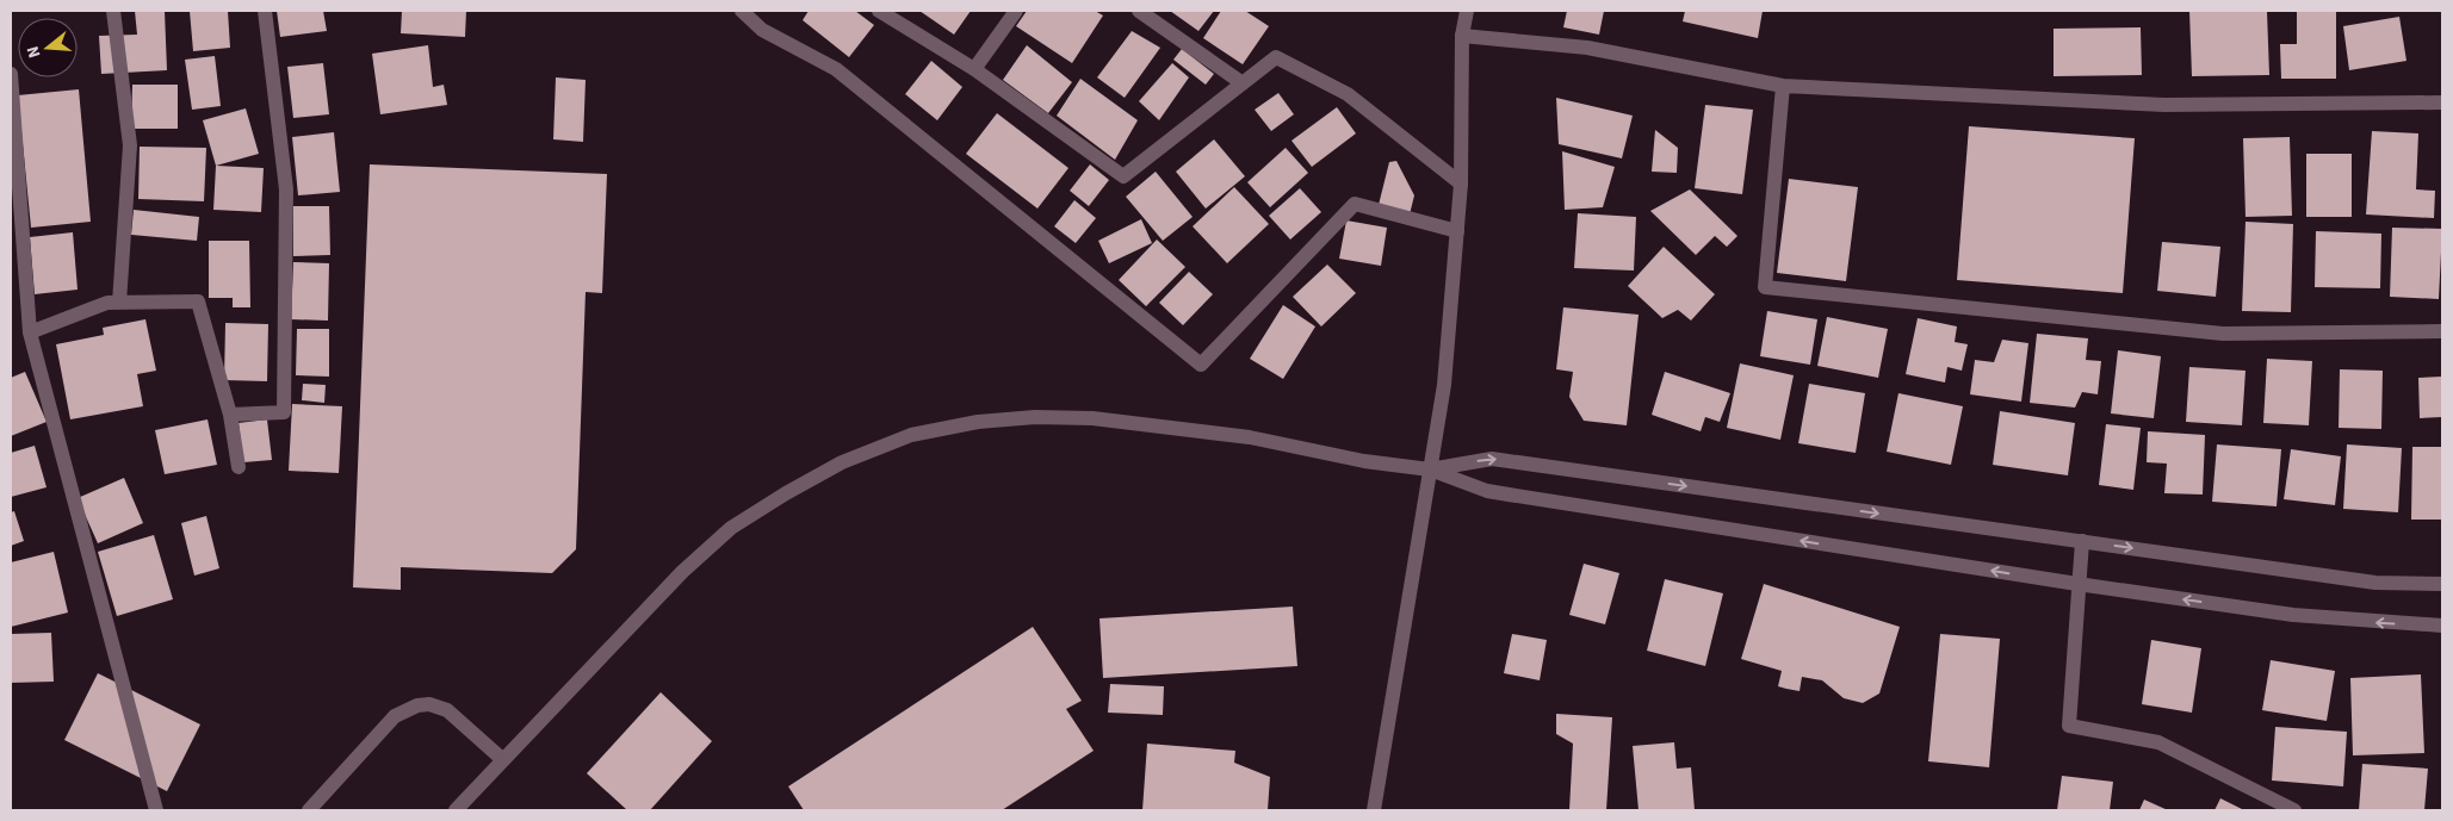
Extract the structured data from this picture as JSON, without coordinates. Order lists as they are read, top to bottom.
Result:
{
  "north": "left"
}
